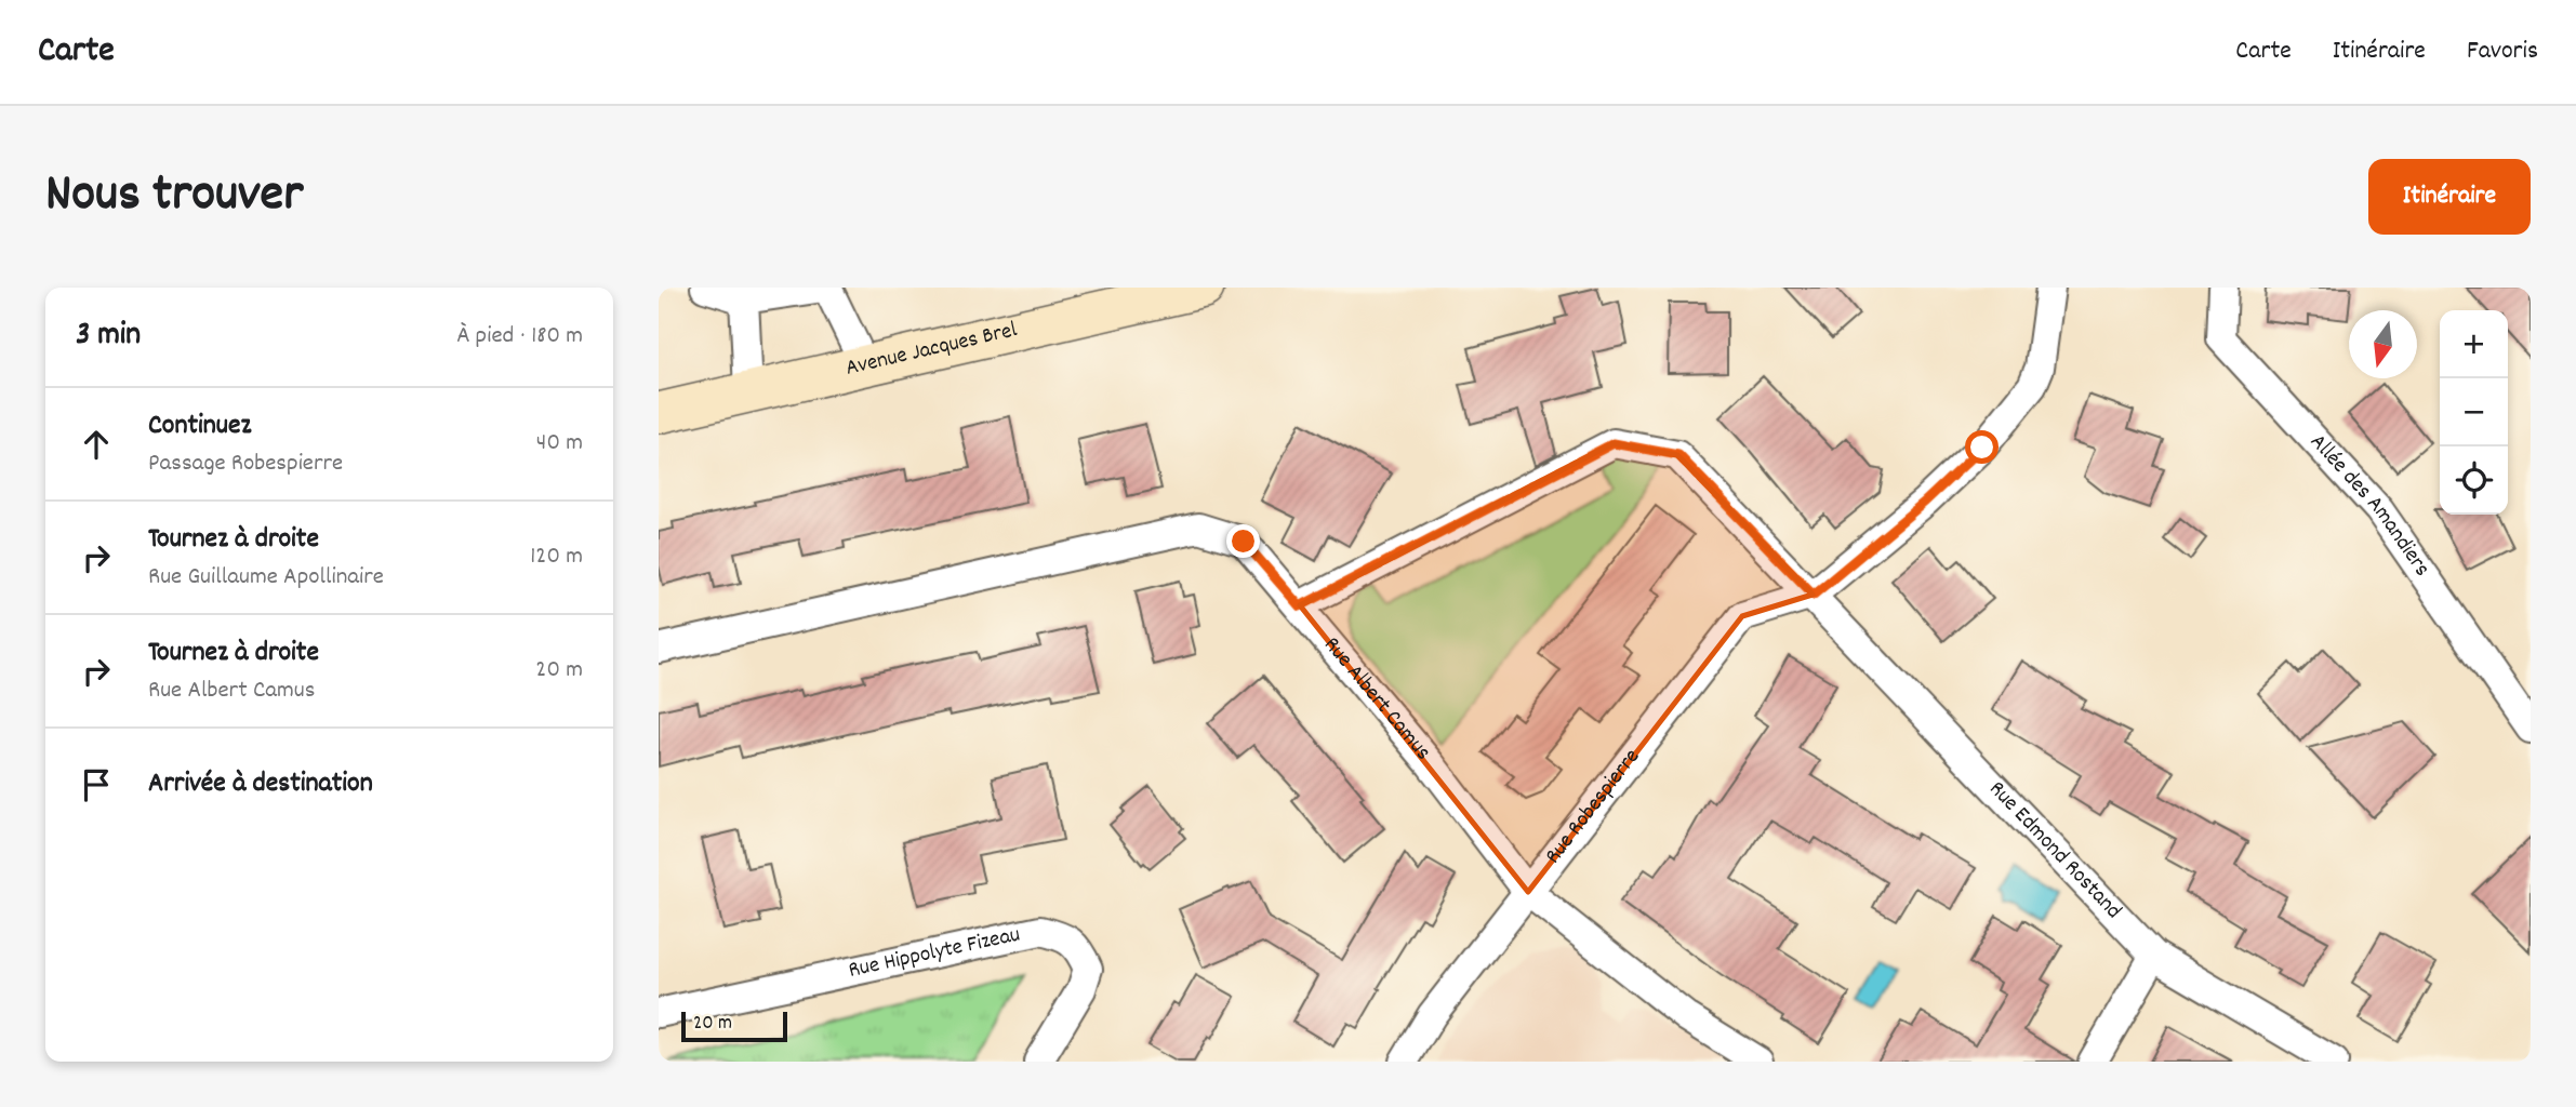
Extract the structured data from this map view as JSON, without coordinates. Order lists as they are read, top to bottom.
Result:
{
  "streets": {
    "main road": ["Avenue Jacques Brel"],
    "street": [
      "Allée des Amandiers",
      "Rue Albert Camus",
      "Rue Robespierre",
      "Rue Edmond Rostand",
      "Rue Hippolyte Fizeau"
    ]
  },
  "crossings": [
    ["Rue Albert Camus", "Rue Robespierre"],
    ["Rue Albert Camus", "Rue Edmond Rostand"],
    ["Rue Robespierre", "Rue Edmond Rostand"]
  ],
  "scale_bar": "20 m",
  "north": "bottom",
  "page": {
    "header": "Carte",
    "nav": ["Carte", "Itinéraire", "Favoris"],
    "title": "Nous trouver",
    "buttons": "Itinéraire",
    "heading": ["3 min", "À pied · 180 m"],
    "map_buttons": ["+", "−"],
    "list": [
      ["Continuez", "Passage Robespierre", "40 m"],
      ["Tournez à droite", "Rue Guillaume Apollinaire", "120 m"],
      ["Tournez à droite", "Rue Albert Camus", "20 m"],
      "Arrivée à destination"
    ],
    "scale": "20 m"
  }
}
